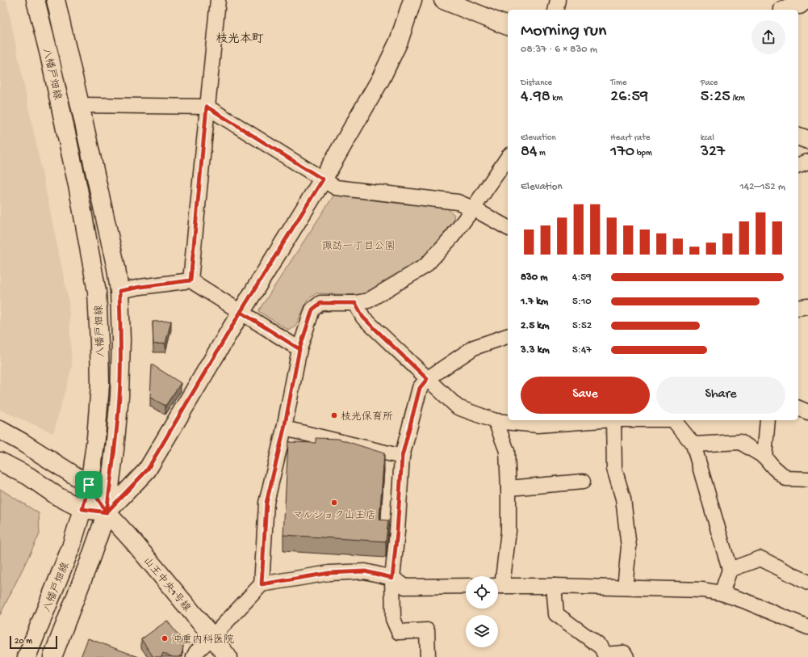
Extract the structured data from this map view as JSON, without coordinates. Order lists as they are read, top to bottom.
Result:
{
  "streets": {
    "main road": ["八幡戸畑線", "山王中央1号線"]
  },
  "crossings": [
    ["八幡戸畑線", "山王中央1号線"]
  ],
  "districts": ["枝光本町"],
  "parks": ["諏訪一丁目公園"],
  "places": ["枝光保育所", "マルショク山王店", "沖重内科医院"],
  "scale_bar": "20 m",
  "page": {
    "heading": ["Morning run", "08:37 · 6 × 830 m"],
    "stats": [
      ["Distance", "4.98 km"],
      ["Time", "26:59"],
      ["Pace", "5:25 /km"],
      ["Elevation", "84 m"],
      ["Heart rate", "170 bpm"],
      ["kcal", "327"]
    ],
    "chart": ["Elevation", "142–152 m"],
    "list": [
      {
        "name": "830 m",
        "note": "4:59"
      },
      {
        "name": "1.7 km",
        "note": "5:10"
      },
      {
        "name": "2.5 km",
        "note": "5:52"
      },
      {
        "name": "3.3 km",
        "note": "5:47"
      }
    ],
    "buttons": ["Save", "Share"],
    "scale": "20 m"
  }
}
